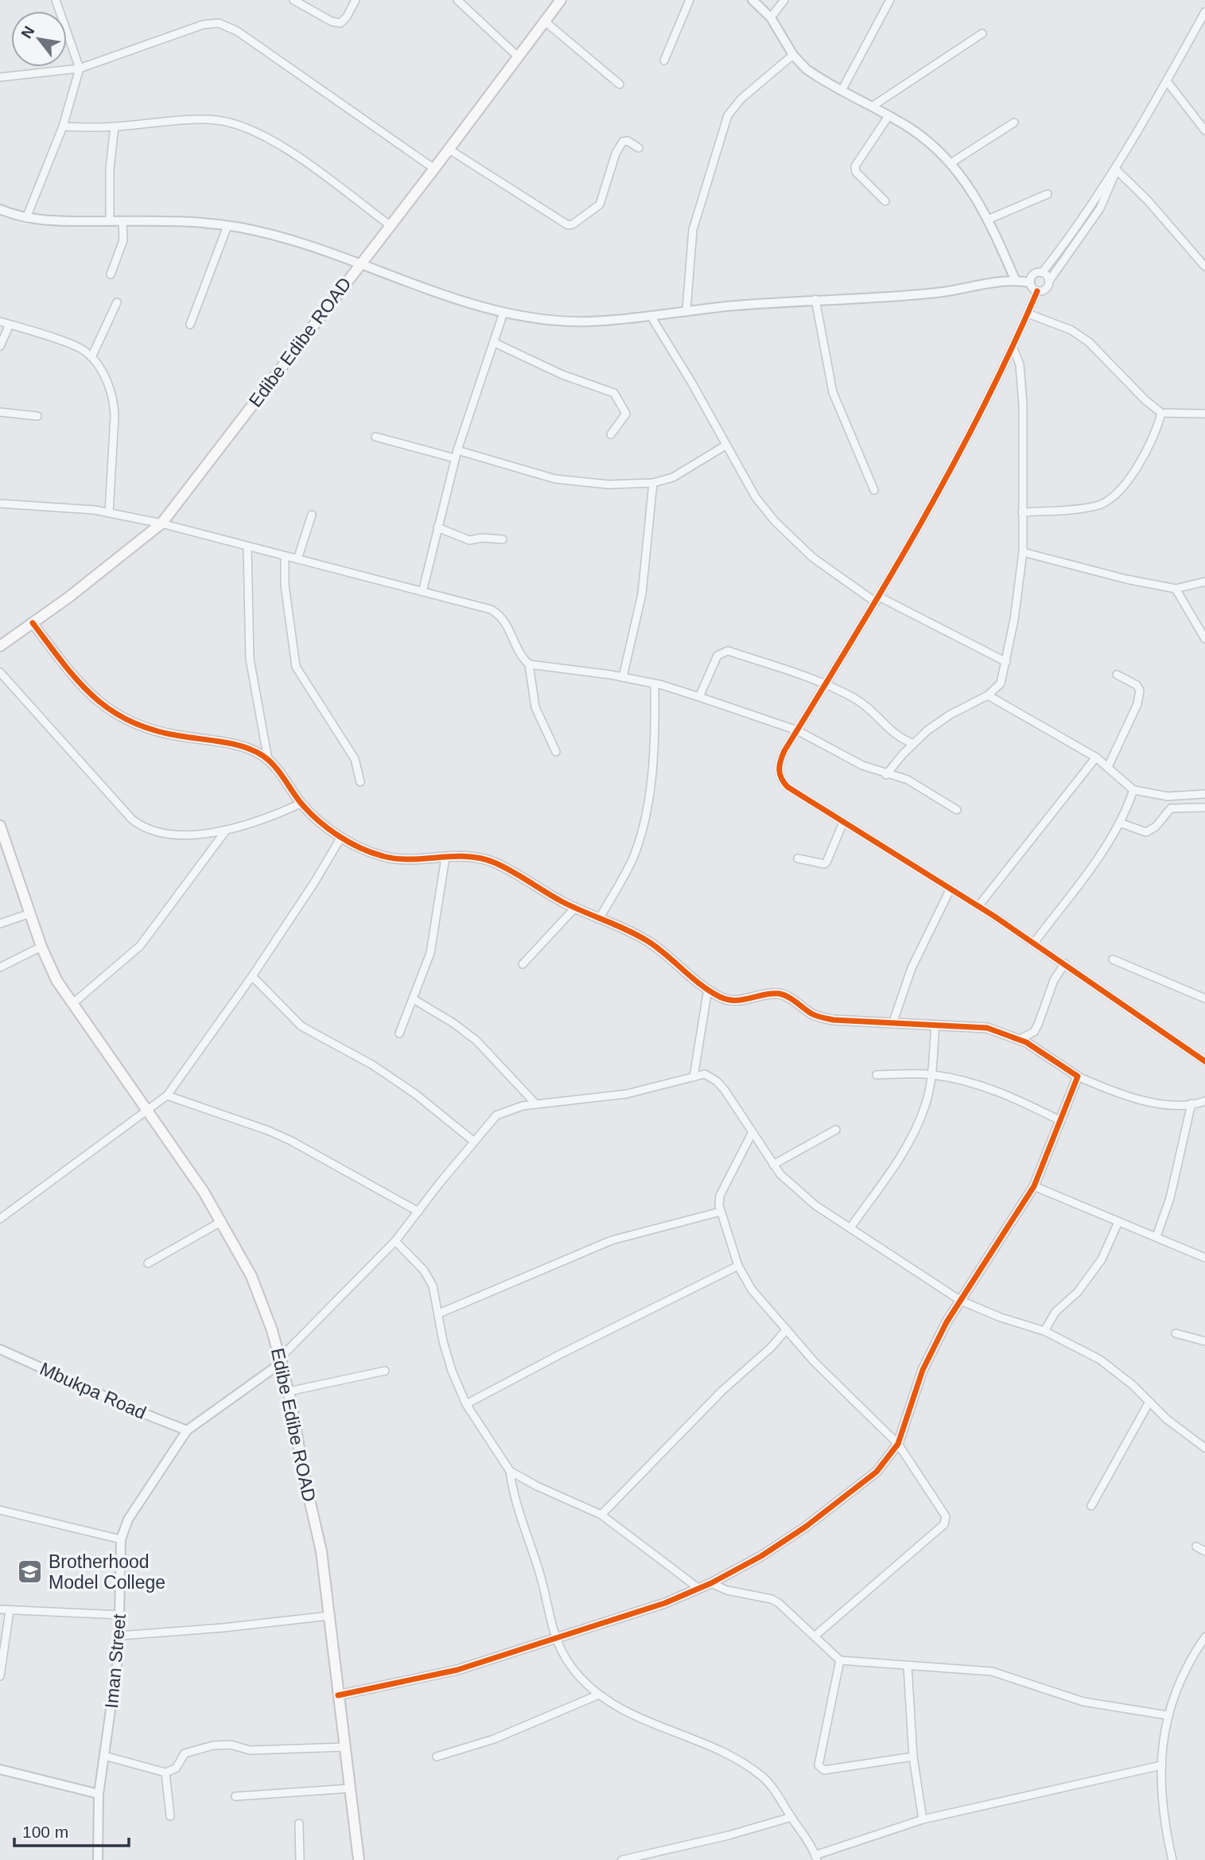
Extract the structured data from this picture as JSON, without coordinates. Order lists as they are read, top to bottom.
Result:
{
  "streets": {
    "main road": ["Edibe Edibe ROAD"],
    "street": ["Mbukpa Road", "Iman Street"]
  },
  "crossings": [
    ["Edibe Edibe ROAD", "Iman Street"],
    ["Mbukpa Road", "Iman Street"]
  ],
  "places": {
    "school or university": ["Brotherhood Model College"]
  },
  "scale_bar": "100 m",
  "north": "top left"
}
